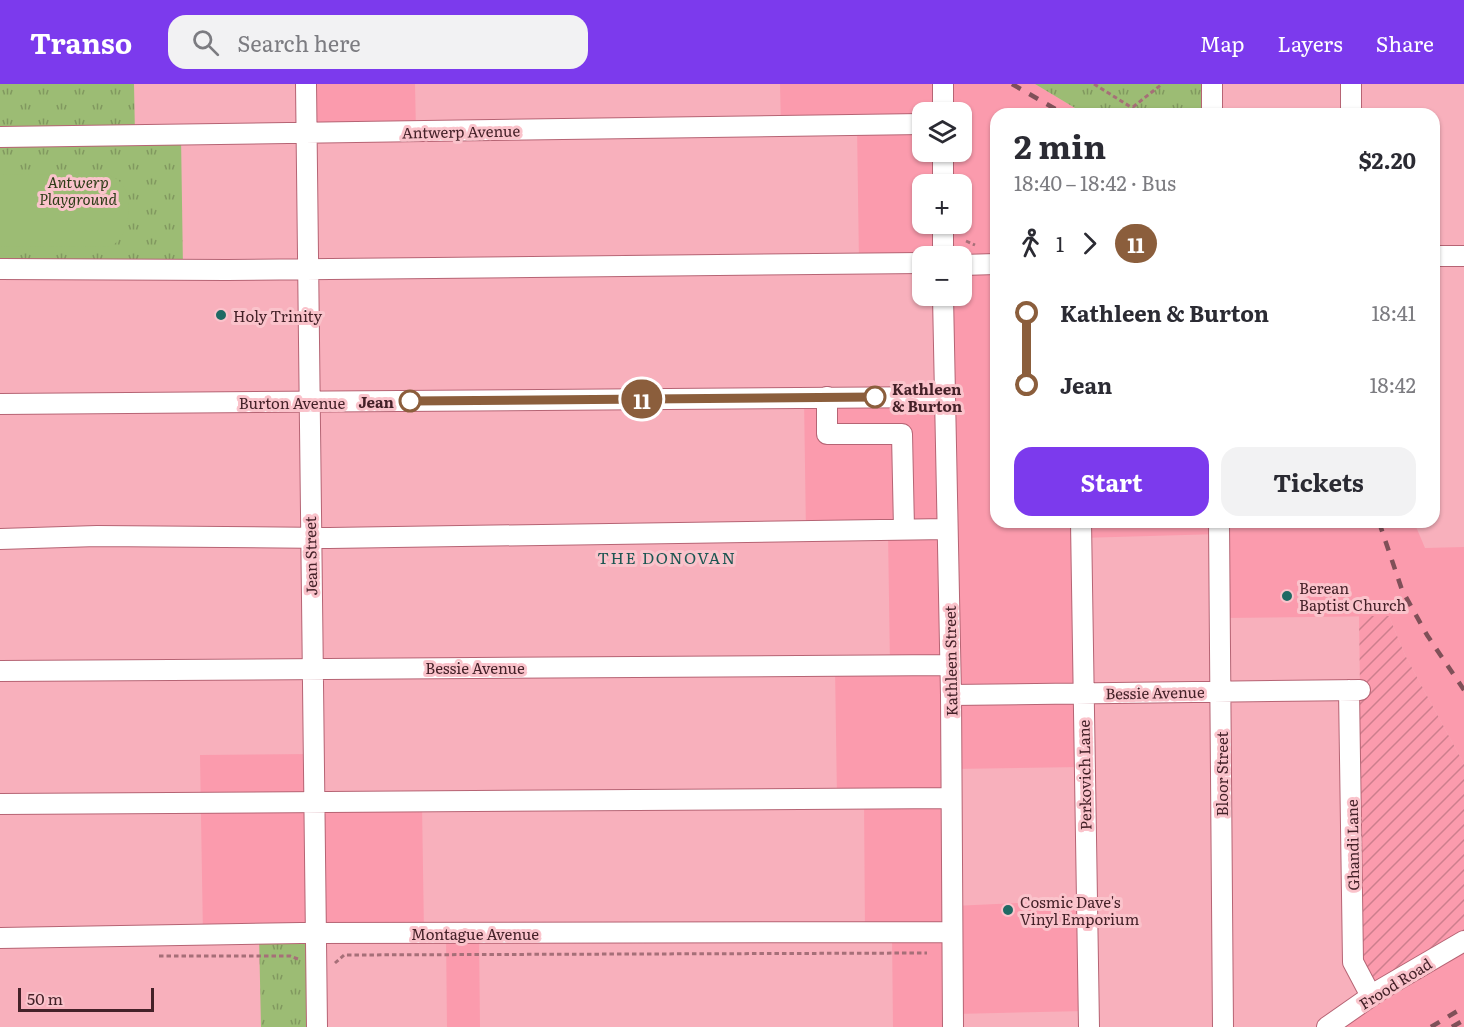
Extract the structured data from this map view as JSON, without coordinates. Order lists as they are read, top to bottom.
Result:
{
  "streets": {
    "street": [
      "Antwerp Avenue",
      "Burton Avenue",
      "Jean Street",
      "Kathleen Street",
      "Bessie Avenue",
      "Bloor Street",
      "Perkovich Lane",
      "Ghandi Lane",
      "Montague Avenue",
      "Frood Road"
    ]
  },
  "crossings": [
    ["Antwerp Avenue", "Jean Street"],
    ["Burton Avenue", "Jean Street"],
    ["Burton Avenue", "Kathleen Street"],
    ["Jean Street", "Bessie Avenue"],
    ["Jean Street", "Montague Avenue"],
    ["Kathleen Street", "Bessie Avenue"],
    ["Kathleen Street", "Montague Avenue"],
    ["Bessie Avenue", "Bloor Street"],
    ["Bessie Avenue", "Perkovich Lane"],
    ["Bessie Avenue", "Ghandi Lane"],
    ["Ghandi Lane", "Frood Road"]
  ],
  "districts": ["THE DONOVAN"],
  "parks": ["Antwerp Playground"],
  "places": [
    "Holy Trinity",
    "Kathleen & Burton",
    "Jean",
    "Berean Baptist Church",
    "Cosmic Dave's Vinyl Emporium"
  ],
  "lines": ["bus line 11"],
  "scale_bar": "50 m",
  "page": {
    "header": "Transo",
    "search": "Search here",
    "nav": ["Map", "Layers", "Share"],
    "on_map": "11",
    "map_buttons": ["+", "−"],
    "heading": ["2 min", "18:40 – 18:42 · Bus", "$2.20"],
    "legs": ["1", "11"],
    "list": [
      {
        "name": "Kathleen & Burton",
        "value": "18:41"
      },
      {
        "name": "Jean",
        "value": "18:42"
      }
    ],
    "buttons": ["Start", "Tickets"],
    "scale": "50 m"
  }
}
